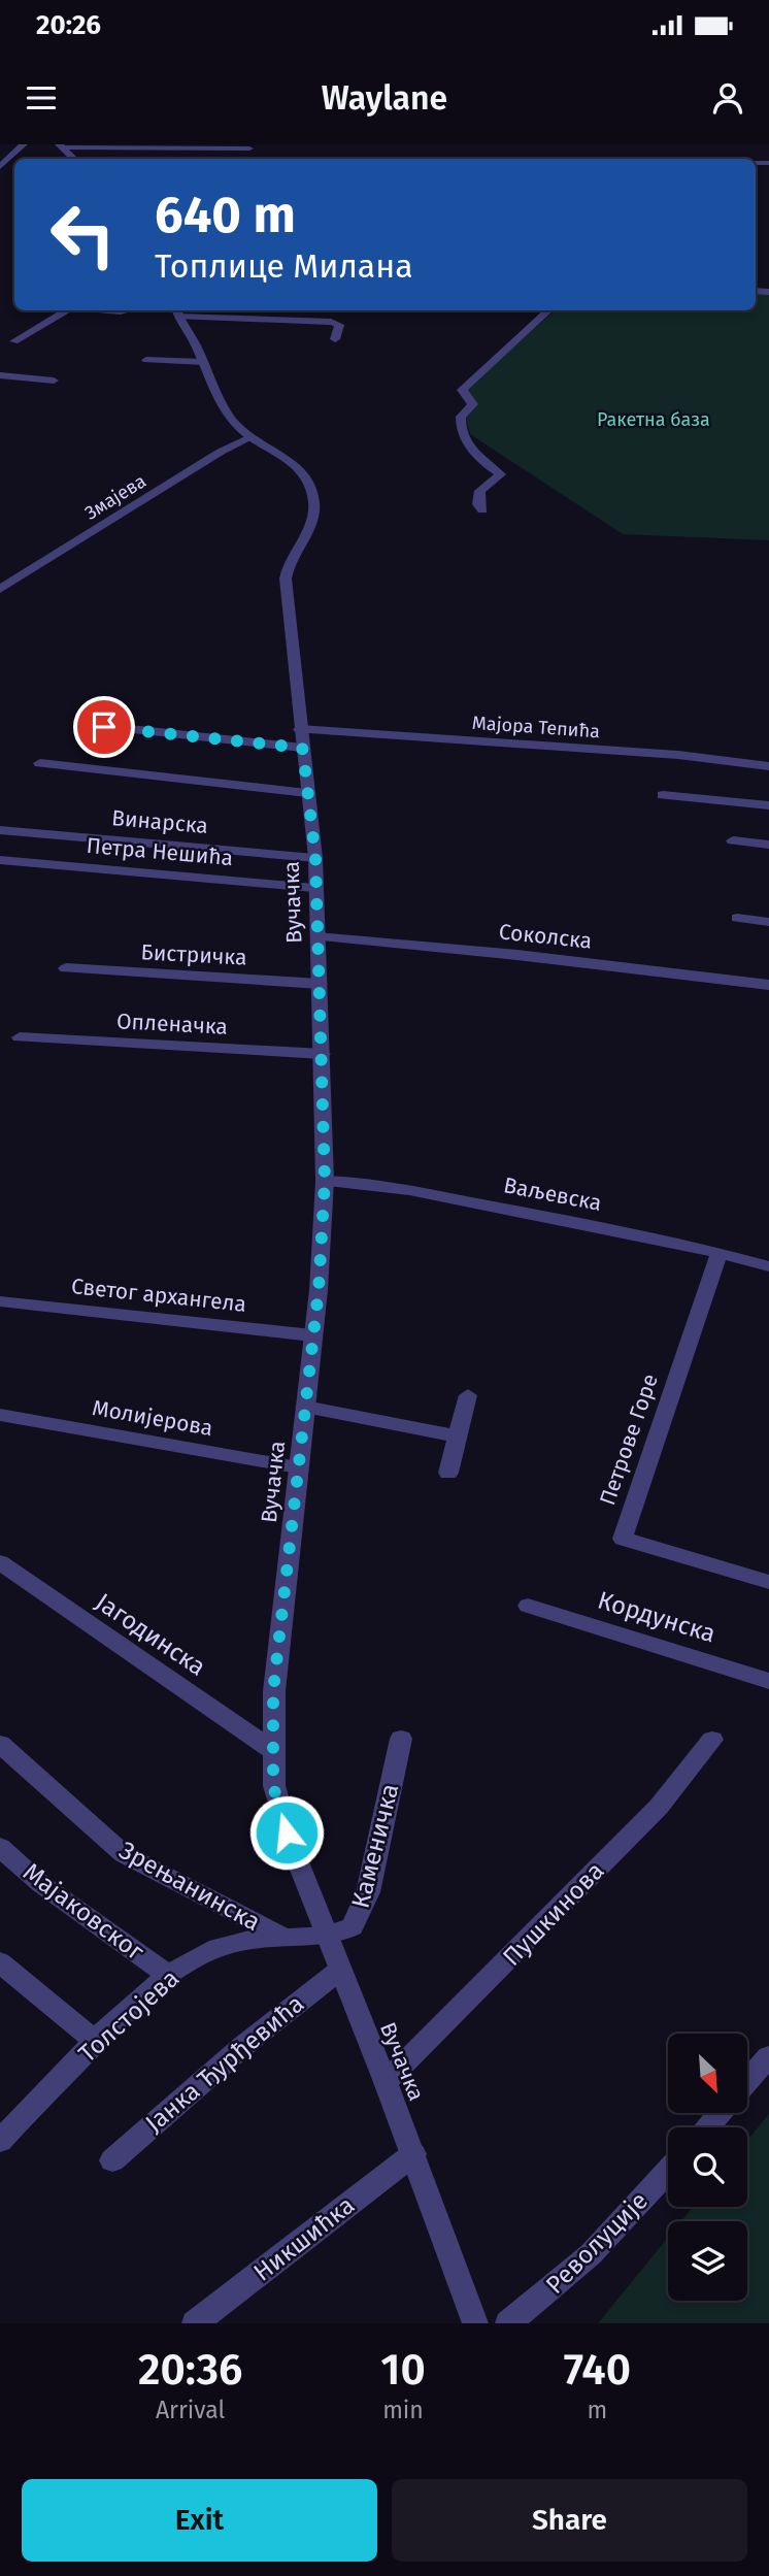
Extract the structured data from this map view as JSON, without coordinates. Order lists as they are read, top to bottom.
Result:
{
  "streets": {
    "street": [
      "Змајева",
      "Мајора Тепића",
      "Винарска",
      "Петра Нешића",
      "Вучачка",
      "Соколска",
      "Бистричка",
      "Опленачка",
      "Ваљевска",
      "Светог архангела",
      "Молијерова",
      "Петрове Горе",
      "Кордунска",
      "Јагодинска",
      "Каменичка",
      "Зрењанинска",
      "Мајаковског",
      "Пушкинова",
      "Толстојева",
      "Јанка Ђурђевића",
      "Никшићка",
      "Револуције"
    ]
  },
  "crossings": [
    ["Змајева", "Вучачка"],
    ["Мајора Тепића", "Вучачка"],
    ["Винарска", "Вучачка"],
    ["Петра Нешића", "Вучачка"],
    ["Вучачка", "Соколска"],
    ["Вучачка", "Бистричка"],
    ["Вучачка", "Опленачка"],
    ["Вучачка", "Ваљевска"],
    ["Вучачка", "Светог архангела"],
    ["Вучачка", "Молијерова"],
    ["Вучачка", "Јагодинска"],
    ["Вучачка", "Каменичка"],
    ["Вучачка", "Пушкинова"],
    ["Вучачка", "Толстојева"],
    ["Вучачка", "Јанка Ђурђевића"],
    ["Вучачка", "Никшићка"],
    ["Ваљевска", "Петрове Горе"],
    ["Каменичка", "Толстојева"],
    ["Зрењанинска", "Толстојева"],
    ["Мајаковског", "Толстојева"]
  ],
  "parks": ["Ракетна база"],
  "north": "bottom right",
  "page": {
    "status": "20:26",
    "header": "Waylane",
    "turn": ["640 m", "Топлице Милана"],
    "eta": [
      "20:36",
      "Arrival",
      "10",
      "min",
      "740",
      "m"
    ],
    "buttons": ["Exit", "Share"]
  }
}
